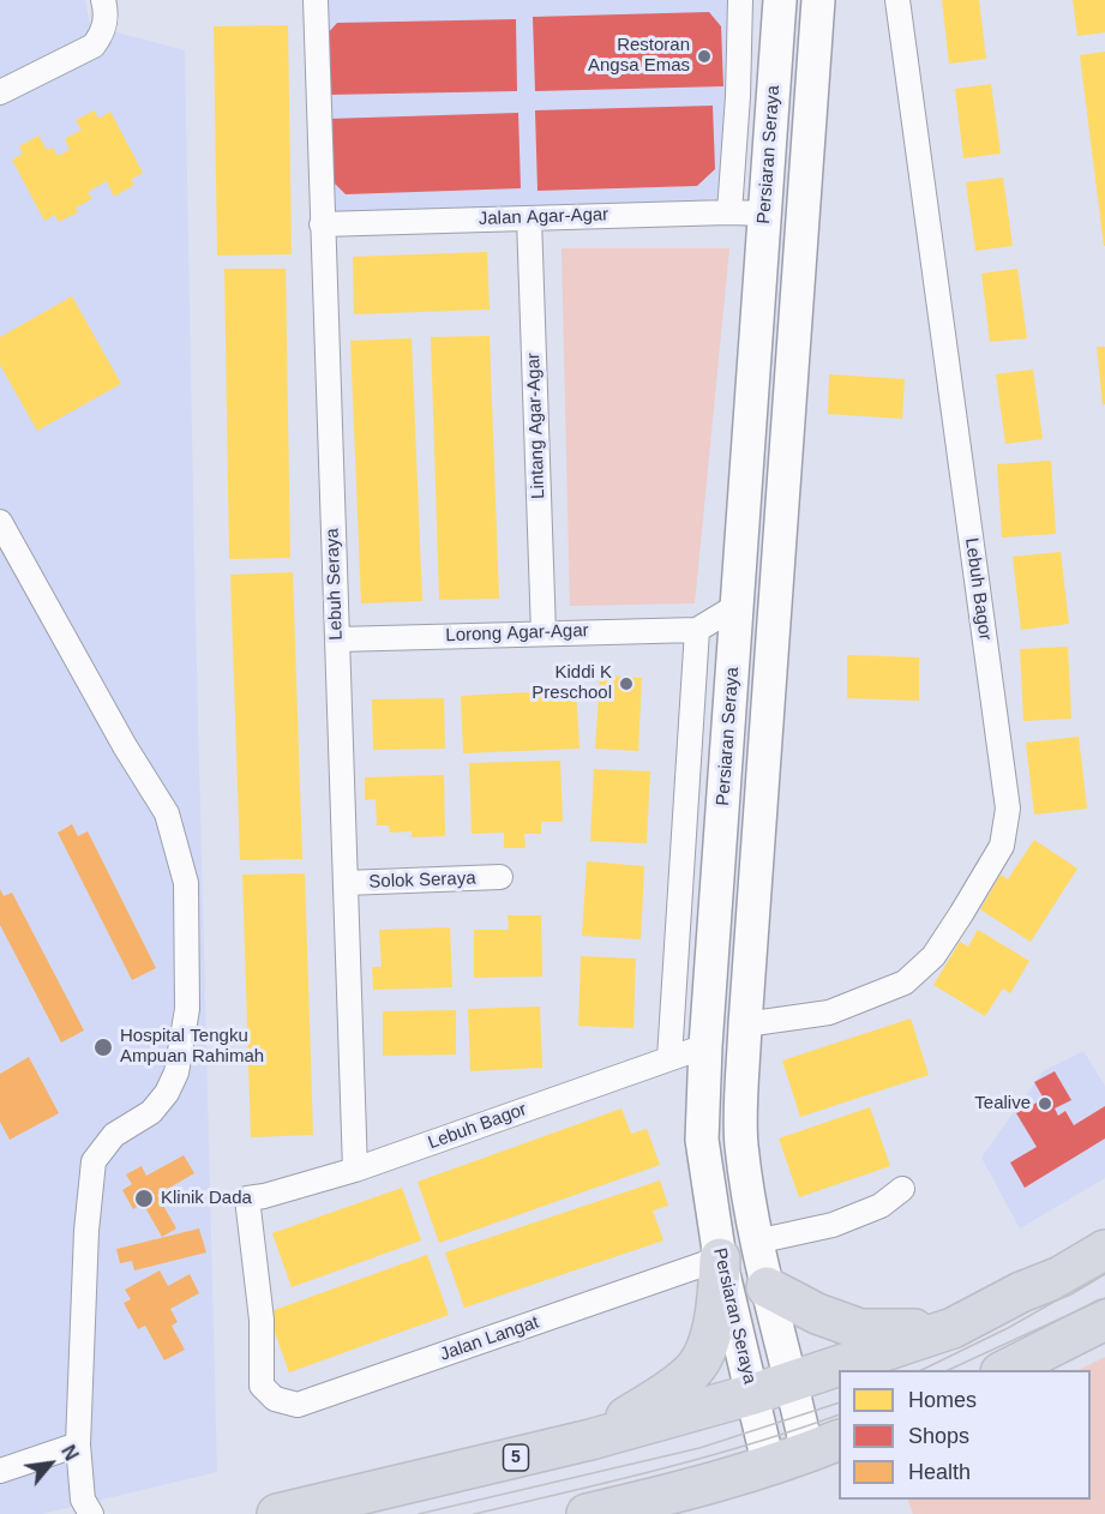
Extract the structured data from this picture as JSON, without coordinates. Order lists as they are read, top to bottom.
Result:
{
  "streets": {
    "highway": ["5"],
    "main road": ["Persiaran Seraya"],
    "street": [
      "Jalan Agar-Agar",
      "Lintang Agar-Agar",
      "Lebuh Seraya",
      "Lebuh Bagor",
      "Lorong Agar-Agar",
      "Solok Seraya",
      "Jalan Langat"
    ]
  },
  "crossings": [
    ["Persiaran Seraya", "Jalan Agar-Agar"],
    ["Persiaran Seraya", "Lebuh Bagor"],
    ["Persiaran Seraya", "Lorong Agar-Agar"],
    ["Persiaran Seraya", "Jalan Langat"],
    ["Persiaran Seraya", "5"],
    ["Jalan Agar-Agar", "Lintang Agar-Agar"],
    ["Jalan Agar-Agar", "Lebuh Seraya"],
    ["Lintang Agar-Agar", "Lorong Agar-Agar"],
    ["Lebuh Seraya", "Lebuh Bagor"],
    ["Lebuh Seraya", "Lorong Agar-Agar"],
    ["Lebuh Seraya", "Solok Seraya"],
    ["Lebuh Bagor", "Jalan Langat"]
  ],
  "places": [
    "Restoran Angsa Emas",
    "Kiddi K Preschool",
    "Hospital Tengku Ampuan Rahimah",
    "Tealive",
    "Klinik Dada"
  ],
  "legend": ["Homes", "Shops", "Health"],
  "north": "top right"
}
